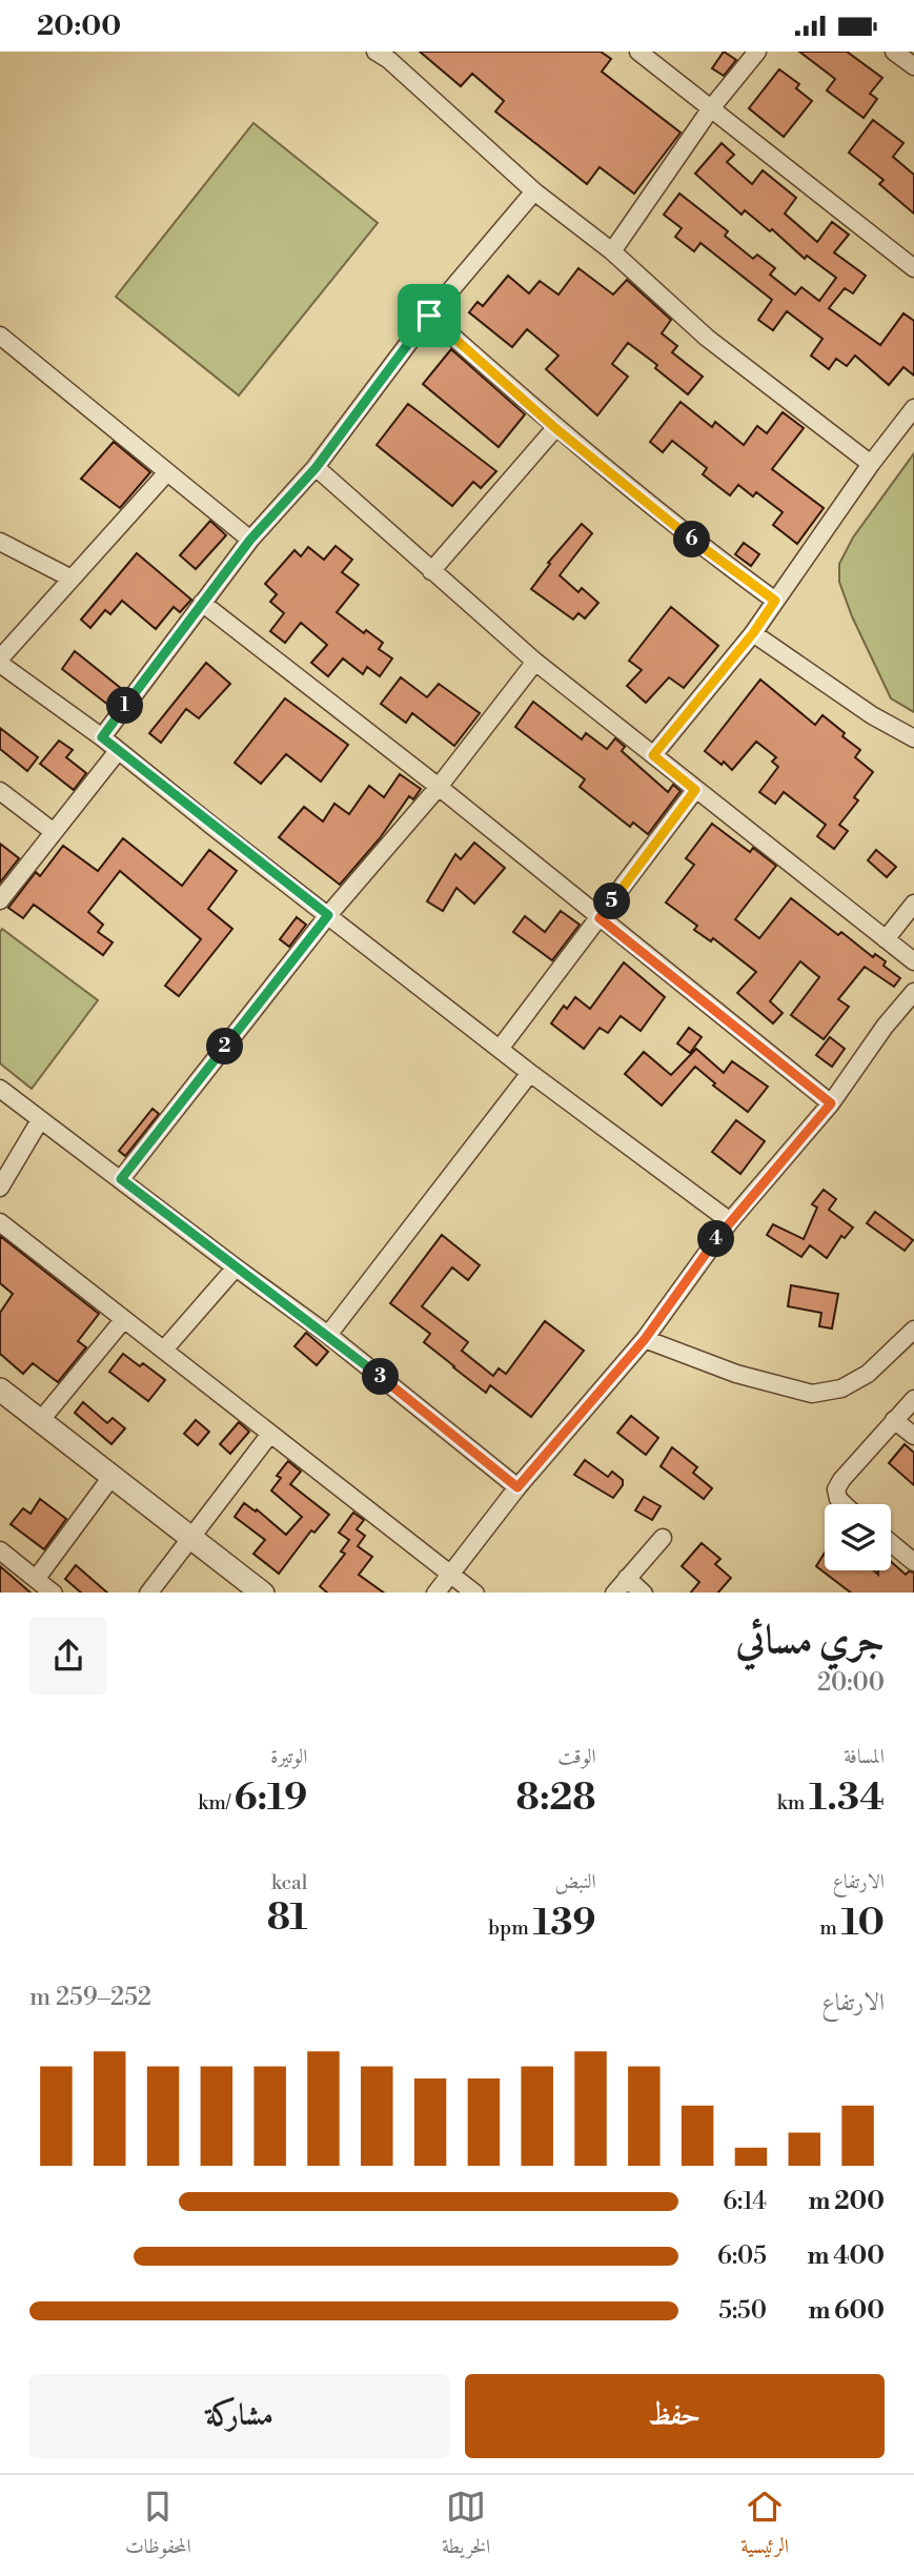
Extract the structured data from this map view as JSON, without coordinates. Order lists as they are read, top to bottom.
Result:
{
  "page": {
    "status": "20:00",
    "pins": [
      "6",
      "1",
      "5",
      "2",
      "4",
      "3"
    ],
    "heading": ["جري مسائي", "20:00"],
    "stats": [
      ["المسافة", "1.34 km"],
      ["الوقت", "8:28"],
      ["الوتيرة", "6:19 /km"],
      ["الارتفاع", "10 m"],
      ["النبض", "139 bpm"],
      ["kcal", "81"]
    ],
    "chart": ["الارتفاع", "252–259 m"],
    "list": [
      {
        "name": "200 m",
        "note": "6:14"
      },
      {
        "name": "400 m",
        "note": "6:05"
      },
      {
        "name": "600 m",
        "note": "5:50"
      }
    ],
    "buttons": ["حفظ", "مشاركة"],
    "tabs": ["الرئيسية", "الخريطة", "المحفوظات"]
  }
}
